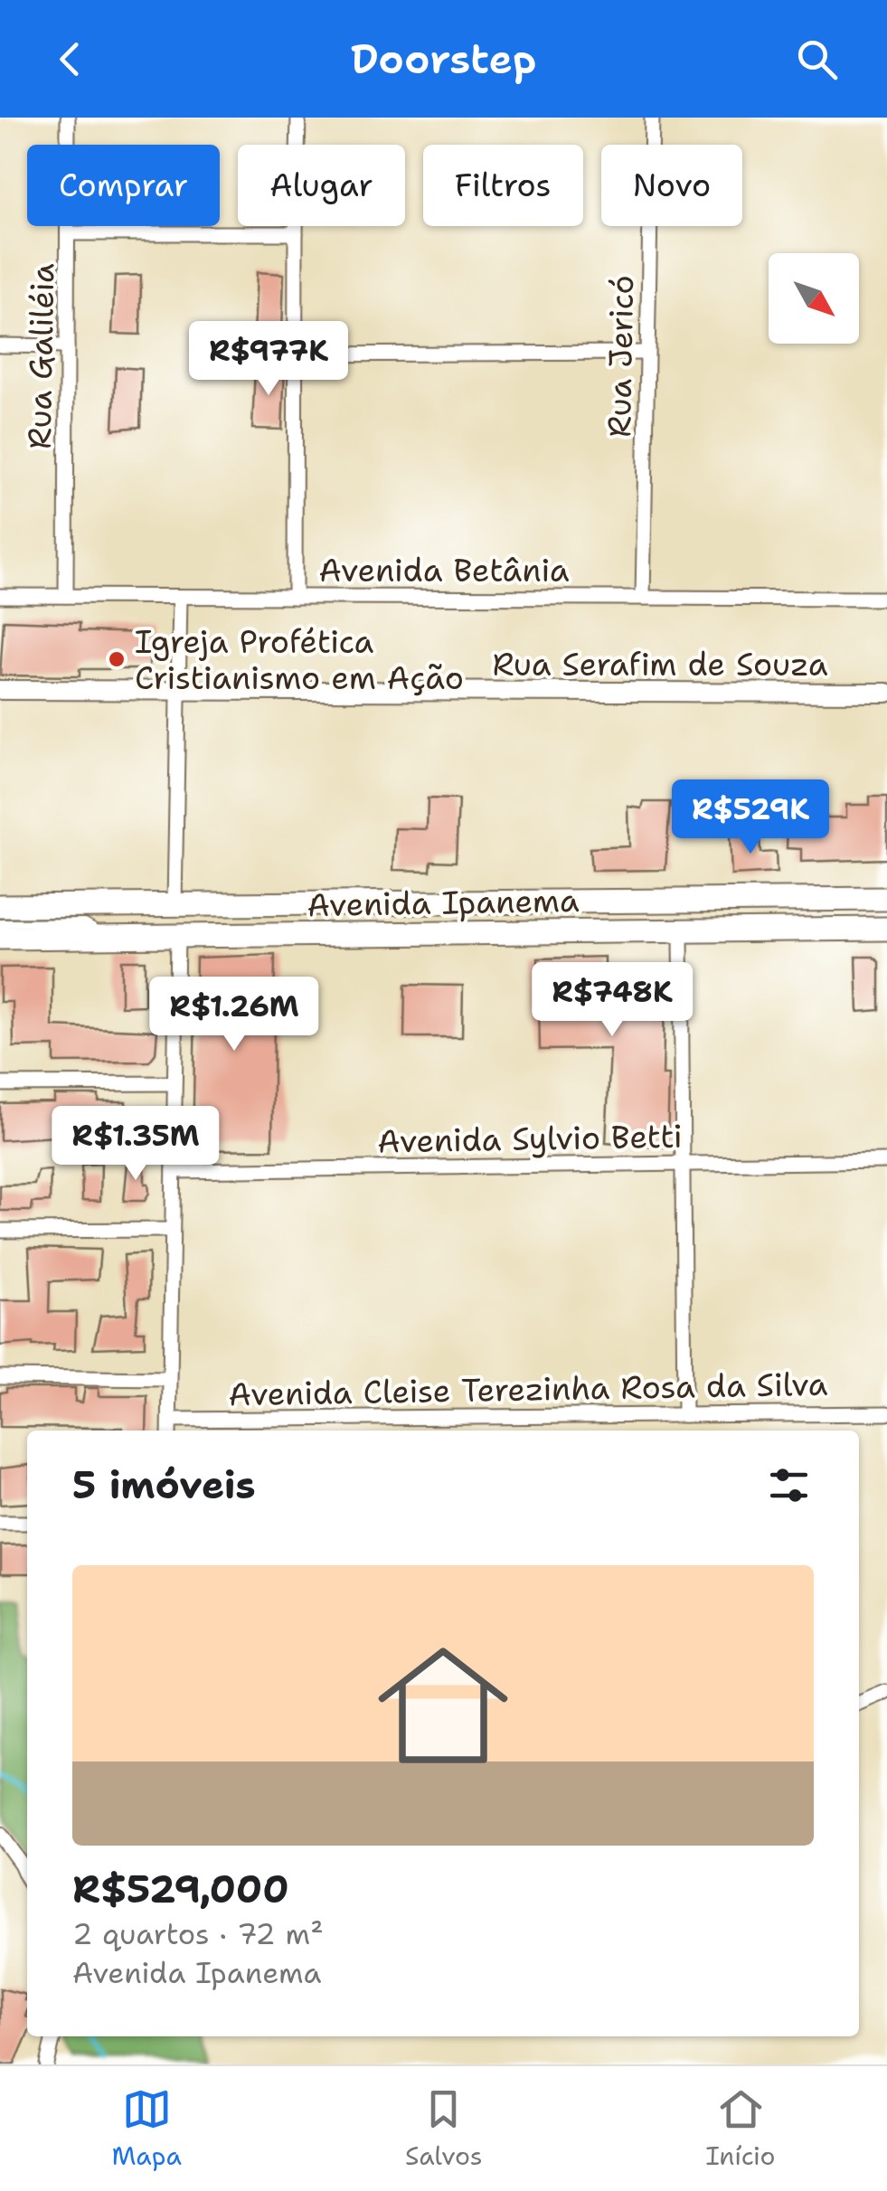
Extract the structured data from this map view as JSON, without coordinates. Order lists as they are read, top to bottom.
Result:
{
  "streets": {
    "main road": ["Avenida Ipanema"],
    "street": [
      "Rua Galiléia",
      "Rua Jericó",
      "Avenida Betânia",
      "Rua Serafim de Souza",
      "Avenida Sylvio Betti",
      "Avenida Cleise Terezinha Rosa da Silva"
    ]
  },
  "crossings": [
    ["Rua Galiléia", "Avenida Betânia"],
    ["Rua Jericó", "Avenida Betânia"]
  ],
  "places": ["Igreja Profética Cristianismo em Ação"],
  "north": "bottom right",
  "page": {
    "header": "Doorstep",
    "chip": [
      "Comprar",
      "Alugar",
      "Filtros",
      "Novo"
    ],
    "price": [
      "R$977K",
      "R$529K",
      "R$748K",
      "R$1.26M",
      "R$1.35M"
    ],
    "heading": "5 imóveis",
    "list": [
      {
        "name": "R$529,000",
        "note": "2 quartos · 72 m² · Avenida Ipanema"
      }
    ],
    "tabs": ["Mapa", "Salvos", "Início"]
  }
}
